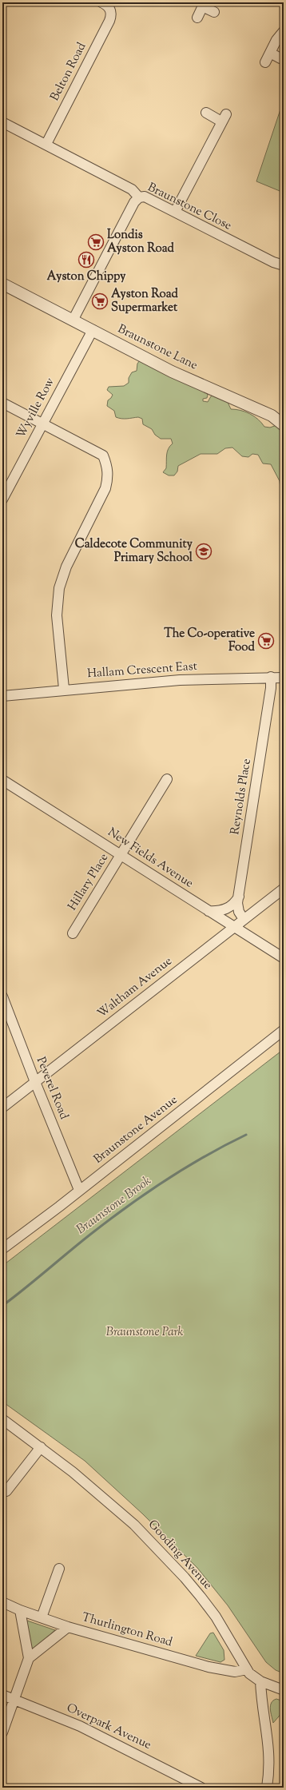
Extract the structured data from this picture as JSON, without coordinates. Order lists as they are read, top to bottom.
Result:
{
  "streets": {
    "street": [
      "Belton Road",
      "Braunstone Close",
      "Braunstone Lane",
      "Wyville Row",
      "Hallam Crescent East",
      "Reynolds Place",
      "New Fields Avenue",
      "Hillary Place",
      "Waltham Avenue",
      "Peverel Road",
      "Braunstone Avenue",
      "Gooding Avenue",
      "Thurlington Road",
      "Overpark Avenue"
    ]
  },
  "crossings": [
    ["Belton Road", "Braunstone Close"],
    ["Braunstone Lane", "Wyville Row"],
    ["Hallam Crescent East", "Reynolds Place"],
    ["Reynolds Place", "Waltham Avenue"],
    ["New Fields Avenue", "Hillary Place"],
    ["New Fields Avenue", "Waltham Avenue"],
    ["Waltham Avenue", "Peverel Road"],
    ["Peverel Road", "Braunstone Avenue"],
    ["Gooding Avenue", "Thurlington Road"]
  ],
  "water": ["Braunstone Brook"],
  "parks": ["Braunstone Park"],
  "places": {
    "supermarket": ["Londis Ayston Road", "Ayston Road Supermarket", "The Co-operative Food"],
    "restaurant": ["Ayston Chippy"],
    "school or university": ["Caldecote Community Primary School"]
  }
}
